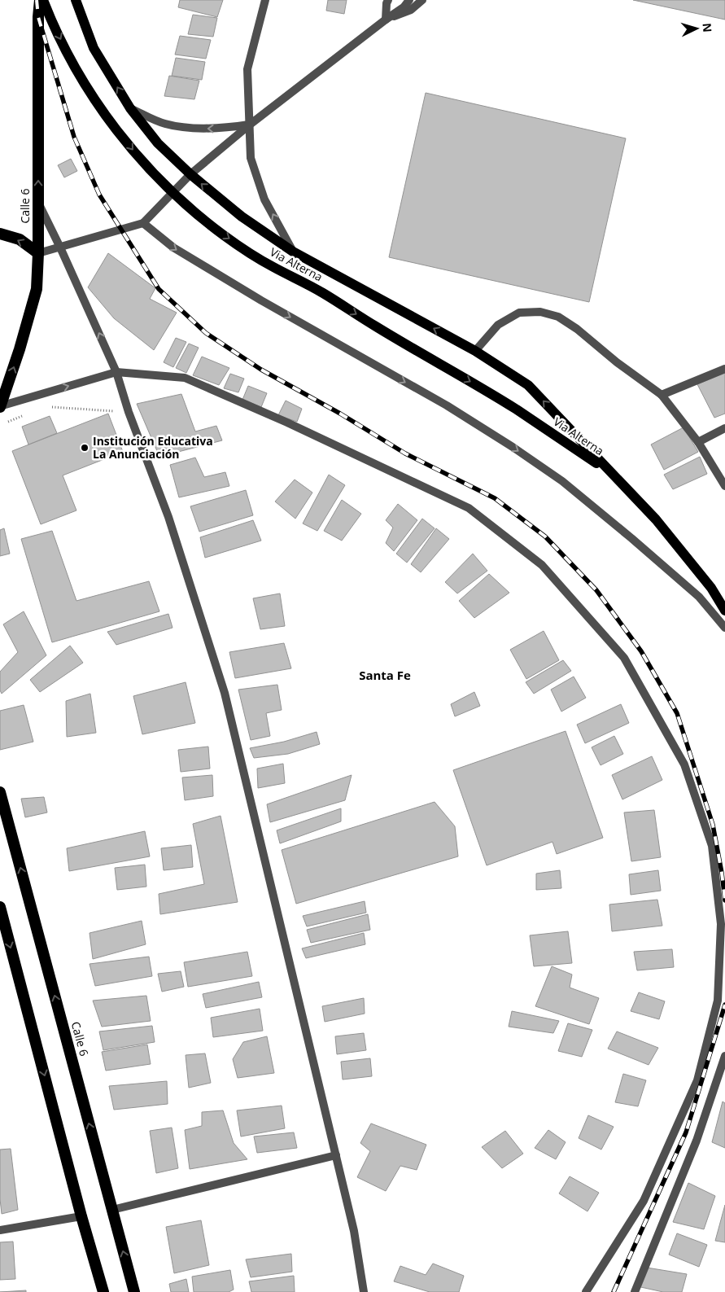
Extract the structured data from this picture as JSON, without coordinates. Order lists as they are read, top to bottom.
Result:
{
  "streets": {
    "highway": ["Calle 6"],
    "main road": ["Via Alterna"]
  },
  "districts": ["Santa Fe"],
  "places": ["Institución Educativa La Anunciación"],
  "north": "right"
}
